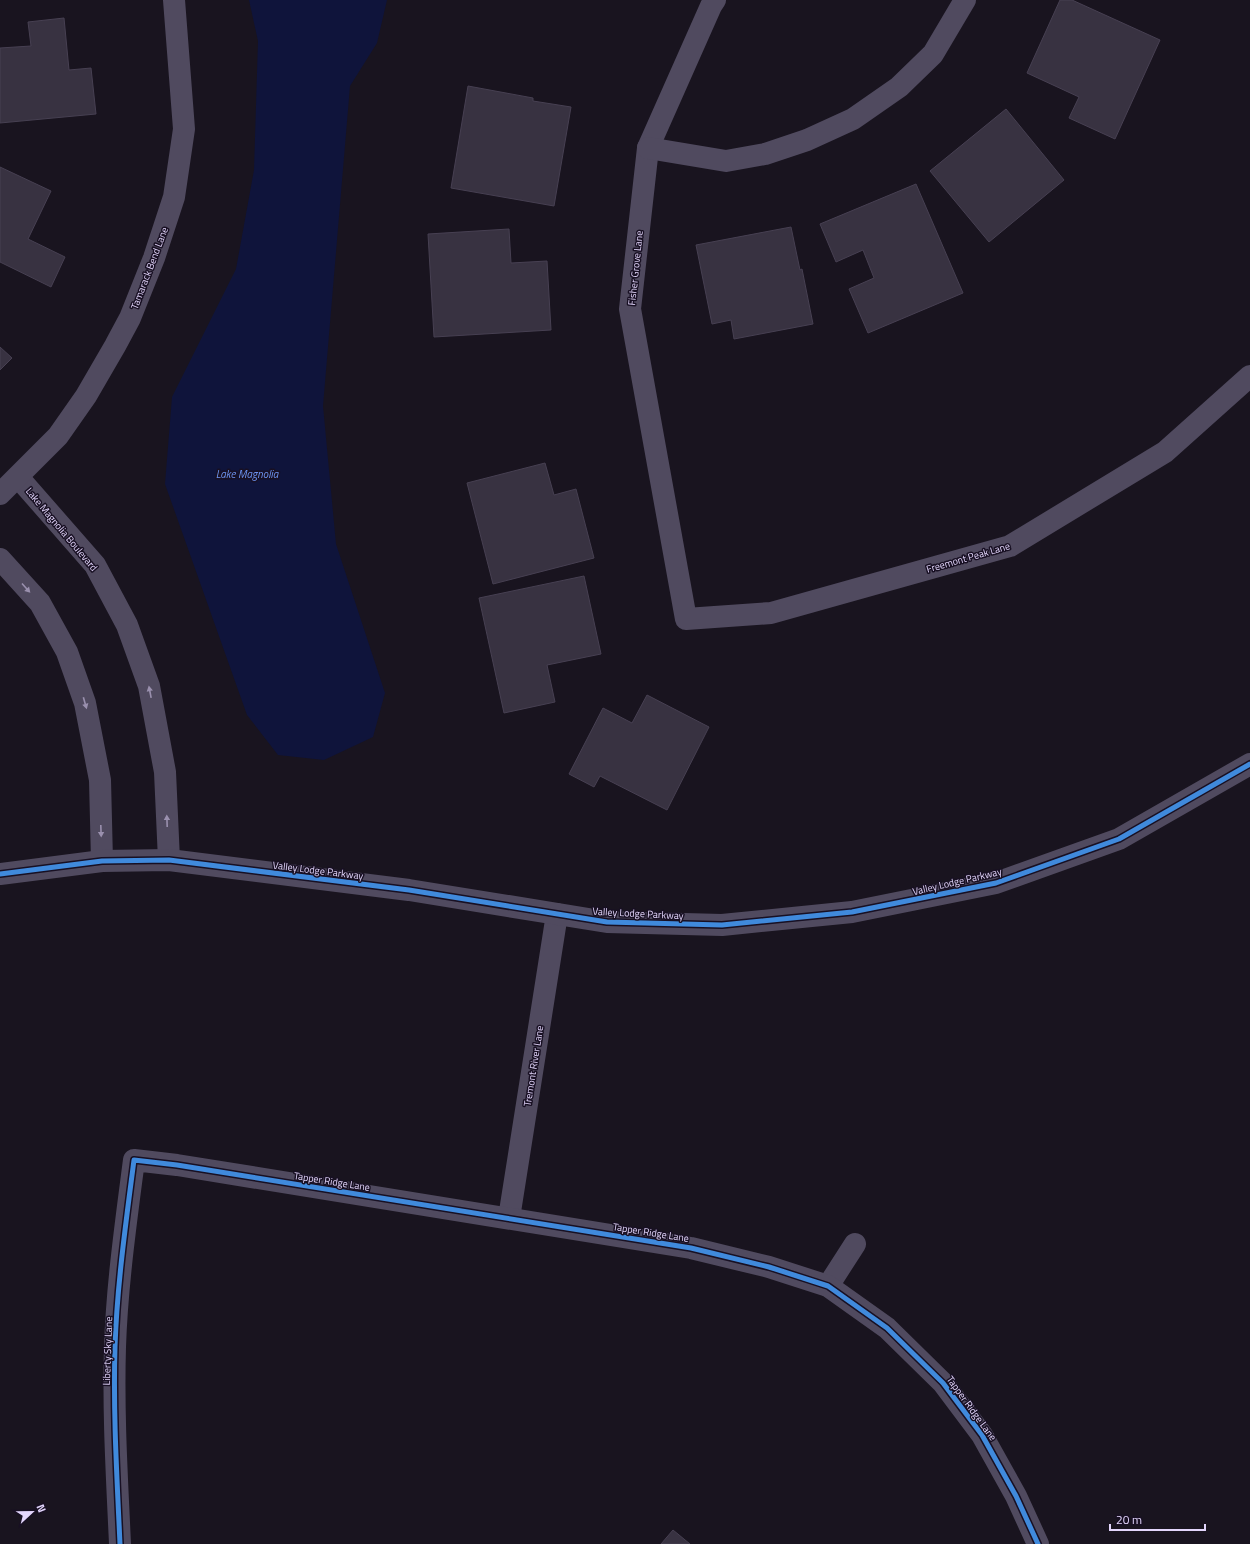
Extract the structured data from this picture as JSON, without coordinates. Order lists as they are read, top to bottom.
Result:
{
  "streets": {
    "street": [
      "Tamarack Bend Lane",
      "Fisher Grove Lane",
      "Lake Magnolia Boulevard",
      "Freemont Peak Lane",
      "Valley Lodge Parkway",
      "Tremont River Lane",
      "Tapper Ridge Lane",
      "Liberty Sky Lane"
    ]
  },
  "crossings": [
    ["Tamarack Bend Lane", "Lake Magnolia Boulevard"],
    ["Fisher Grove Lane", "Freemont Peak Lane"],
    ["Lake Magnolia Boulevard", "Valley Lodge Parkway"],
    ["Valley Lodge Parkway", "Tremont River Lane"],
    ["Tremont River Lane", "Tapper Ridge Lane"],
    ["Tapper Ridge Lane", "Liberty Sky Lane"]
  ],
  "water": ["Lake Magnolia"],
  "scale_bar": "20 m",
  "north": "right"
}
